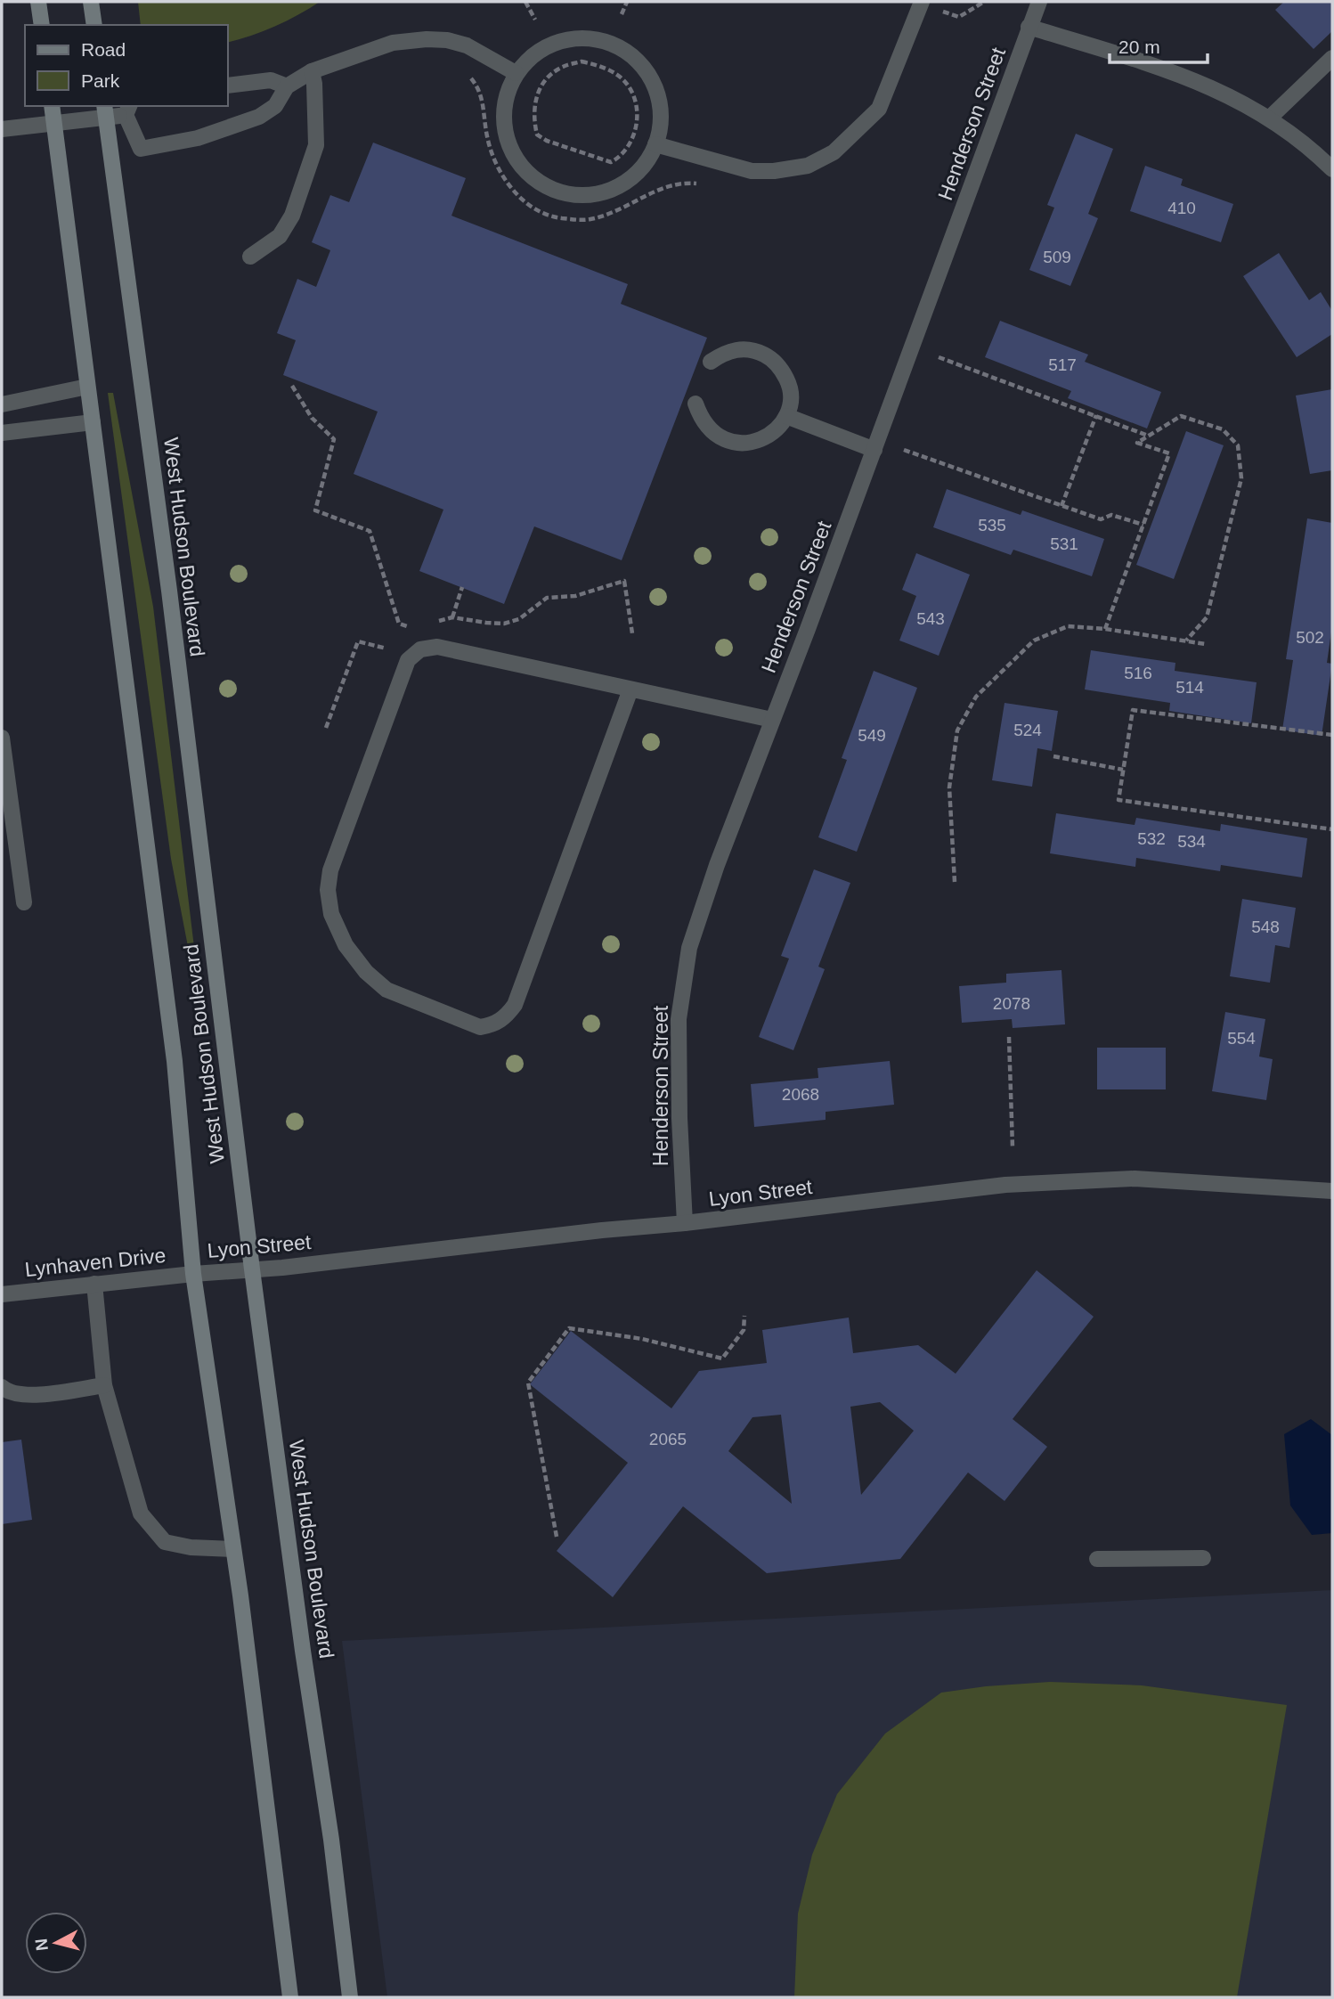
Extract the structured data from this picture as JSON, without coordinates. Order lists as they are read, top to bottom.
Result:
{
  "streets": {
    "main road": ["West Hudson Boulevard"],
    "street": ["Henderson Street", "Lyon Street", "Lynhaven Drive"]
  },
  "crossings": [
    ["Henderson Street", "Lyon Street"],
    ["West Hudson Boulevard", "Lyon Street"],
    ["West Hudson Boulevard", "Lynhaven Drive"],
    ["Lyon Street", "Lynhaven Drive"]
  ],
  "house_numbers": [
    "410",
    "509",
    "517",
    "535",
    "531",
    "543",
    "502",
    "516",
    "514",
    "524",
    "549",
    "532",
    "534",
    "548",
    "2078",
    "554",
    "2068",
    "2065"
  ],
  "legend": ["Road", "Park"],
  "scale_bar": "20 m",
  "north": "left"
}
